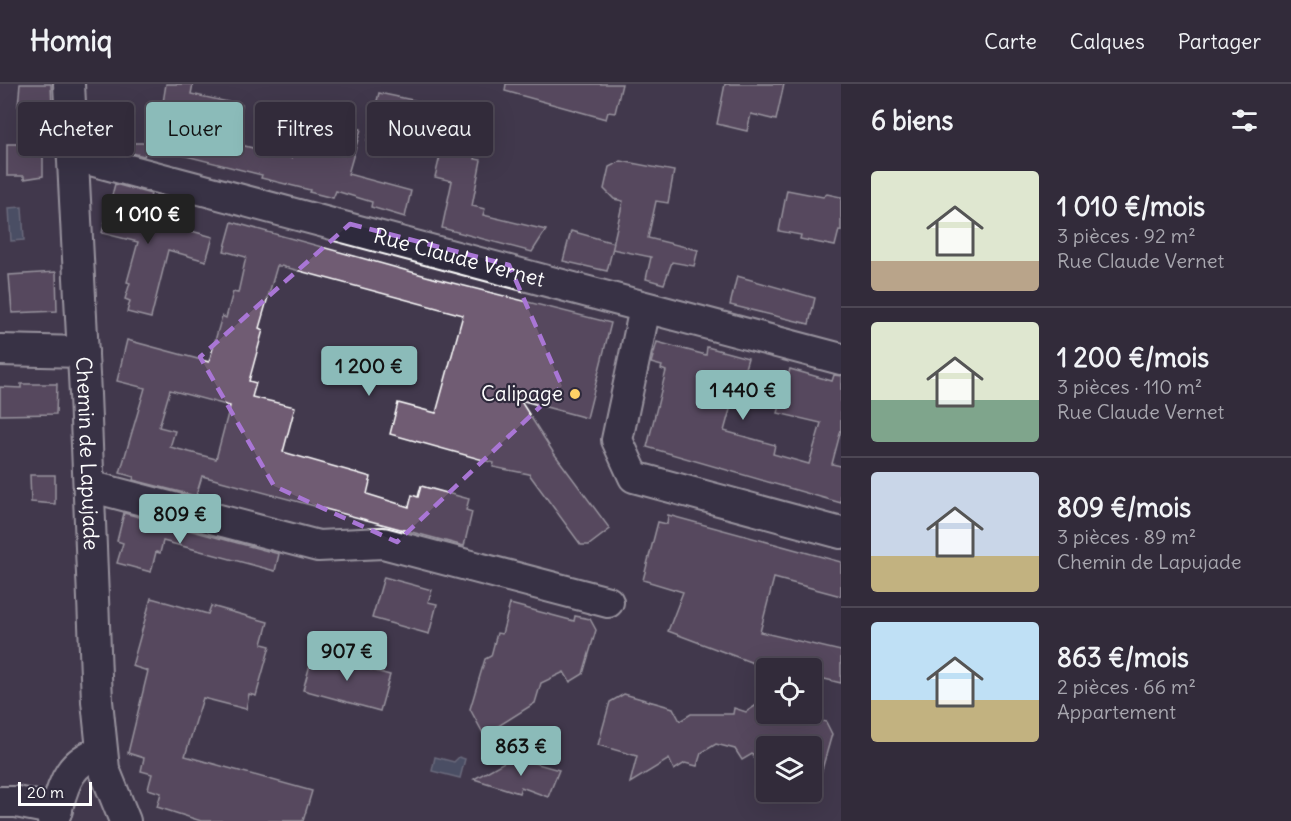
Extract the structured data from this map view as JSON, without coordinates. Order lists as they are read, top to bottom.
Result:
{
  "streets": {
    "street": ["Rue Claude Vernet", "Chemin de Lapujade"]
  },
  "crossings": [
    ["Rue Claude Vernet", "Chemin de Lapujade"]
  ],
  "places": ["Calipage"],
  "scale_bar": "20 m",
  "page": {
    "header": "Homiq",
    "nav": ["Carte", "Calques", "Partager"],
    "heading": "6 biens",
    "chip": [
      "Acheter",
      "Louer",
      "Filtres",
      "Nouveau"
    ],
    "list": [
      {
        "name": "1 010 €/mois",
        "note": "3 pièces · 92 m² · Rue Claude Vernet"
      },
      {
        "name": "1 200 €/mois",
        "note": "3 pièces · 110 m² · Rue Claude Vernet"
      },
      {
        "name": "809 €/mois",
        "note": "3 pièces · 89 m² · Chemin de Lapujade"
      },
      {
        "name": "863 €/mois",
        "note": "2 pièces · 66 m² · Appartement"
      }
    ],
    "price": [
      "1 010 €",
      "1 200 €",
      "1 440 €",
      "809 €",
      "907 €",
      "863 €"
    ],
    "scale": "20 m"
  }
}
